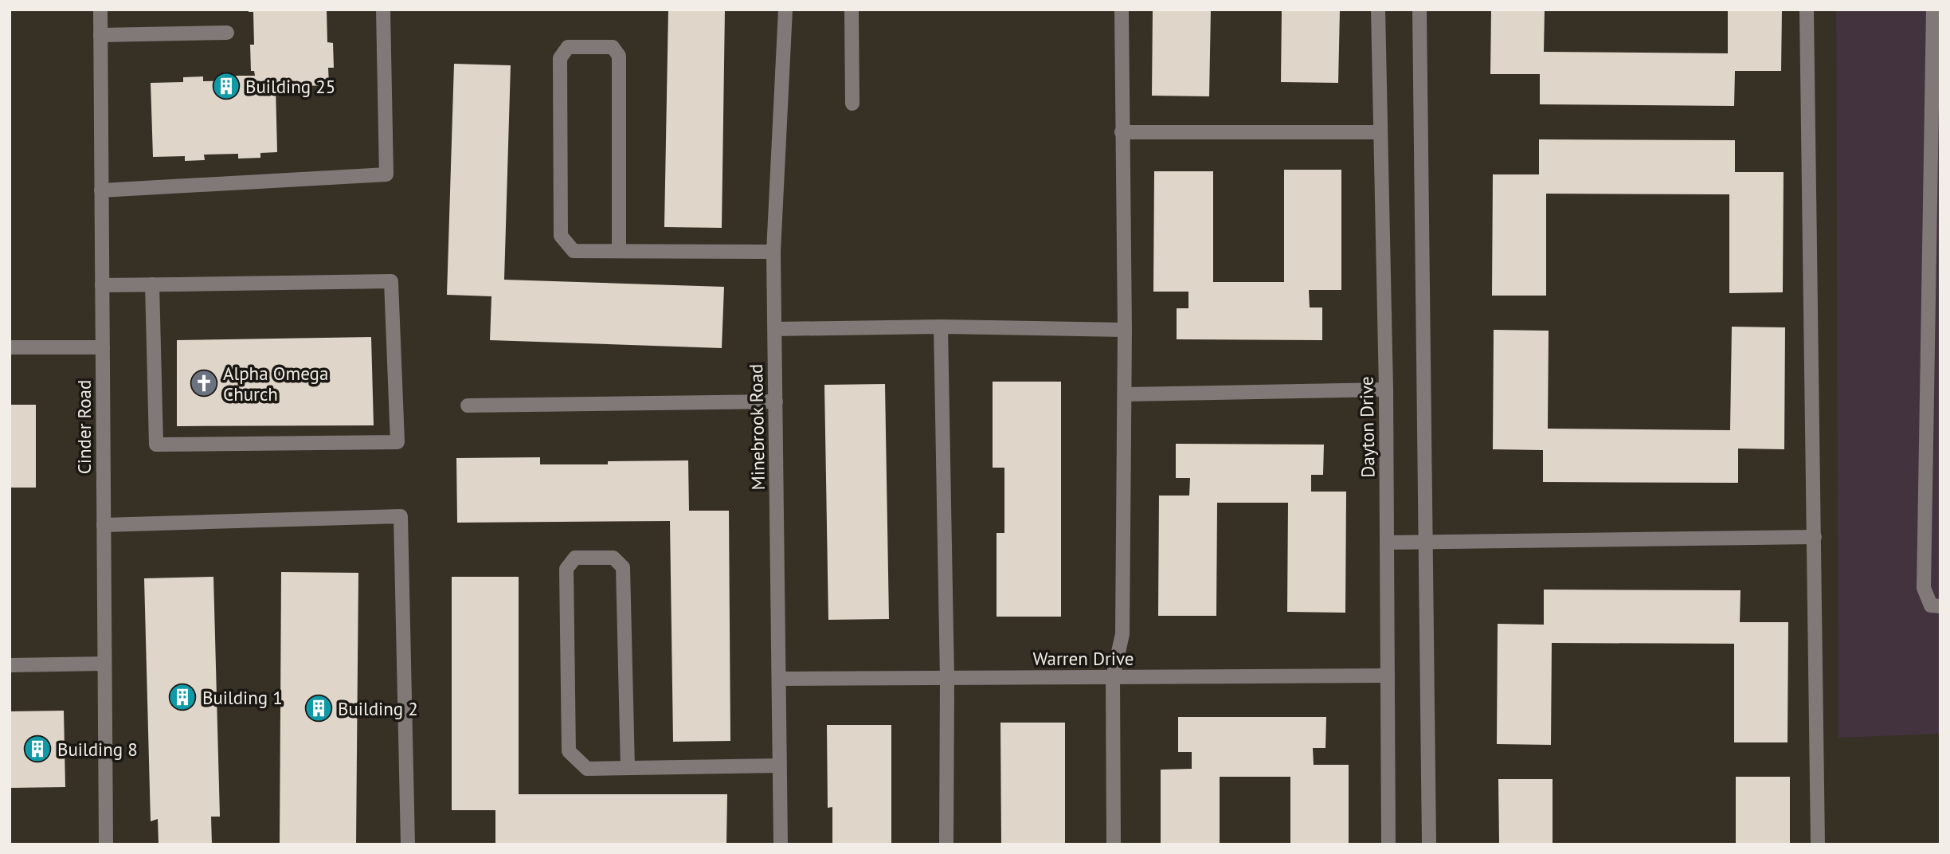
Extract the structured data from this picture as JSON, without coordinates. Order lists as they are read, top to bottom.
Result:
{
  "streets": {
    "street": [
      "Cinder Road",
      "Minebrook Road",
      "Dayton Drive",
      "Warren Drive"
    ]
  },
  "crossings": [
    ["Minebrook Road", "Warren Drive"],
    ["Dayton Drive", "Warren Drive"]
  ],
  "places": {
    "building": [
      "Building 25",
      "Building 1",
      "Building 2",
      "Building 8"
    ],
    "church": ["Alpha Omega Church"]
  }
}
